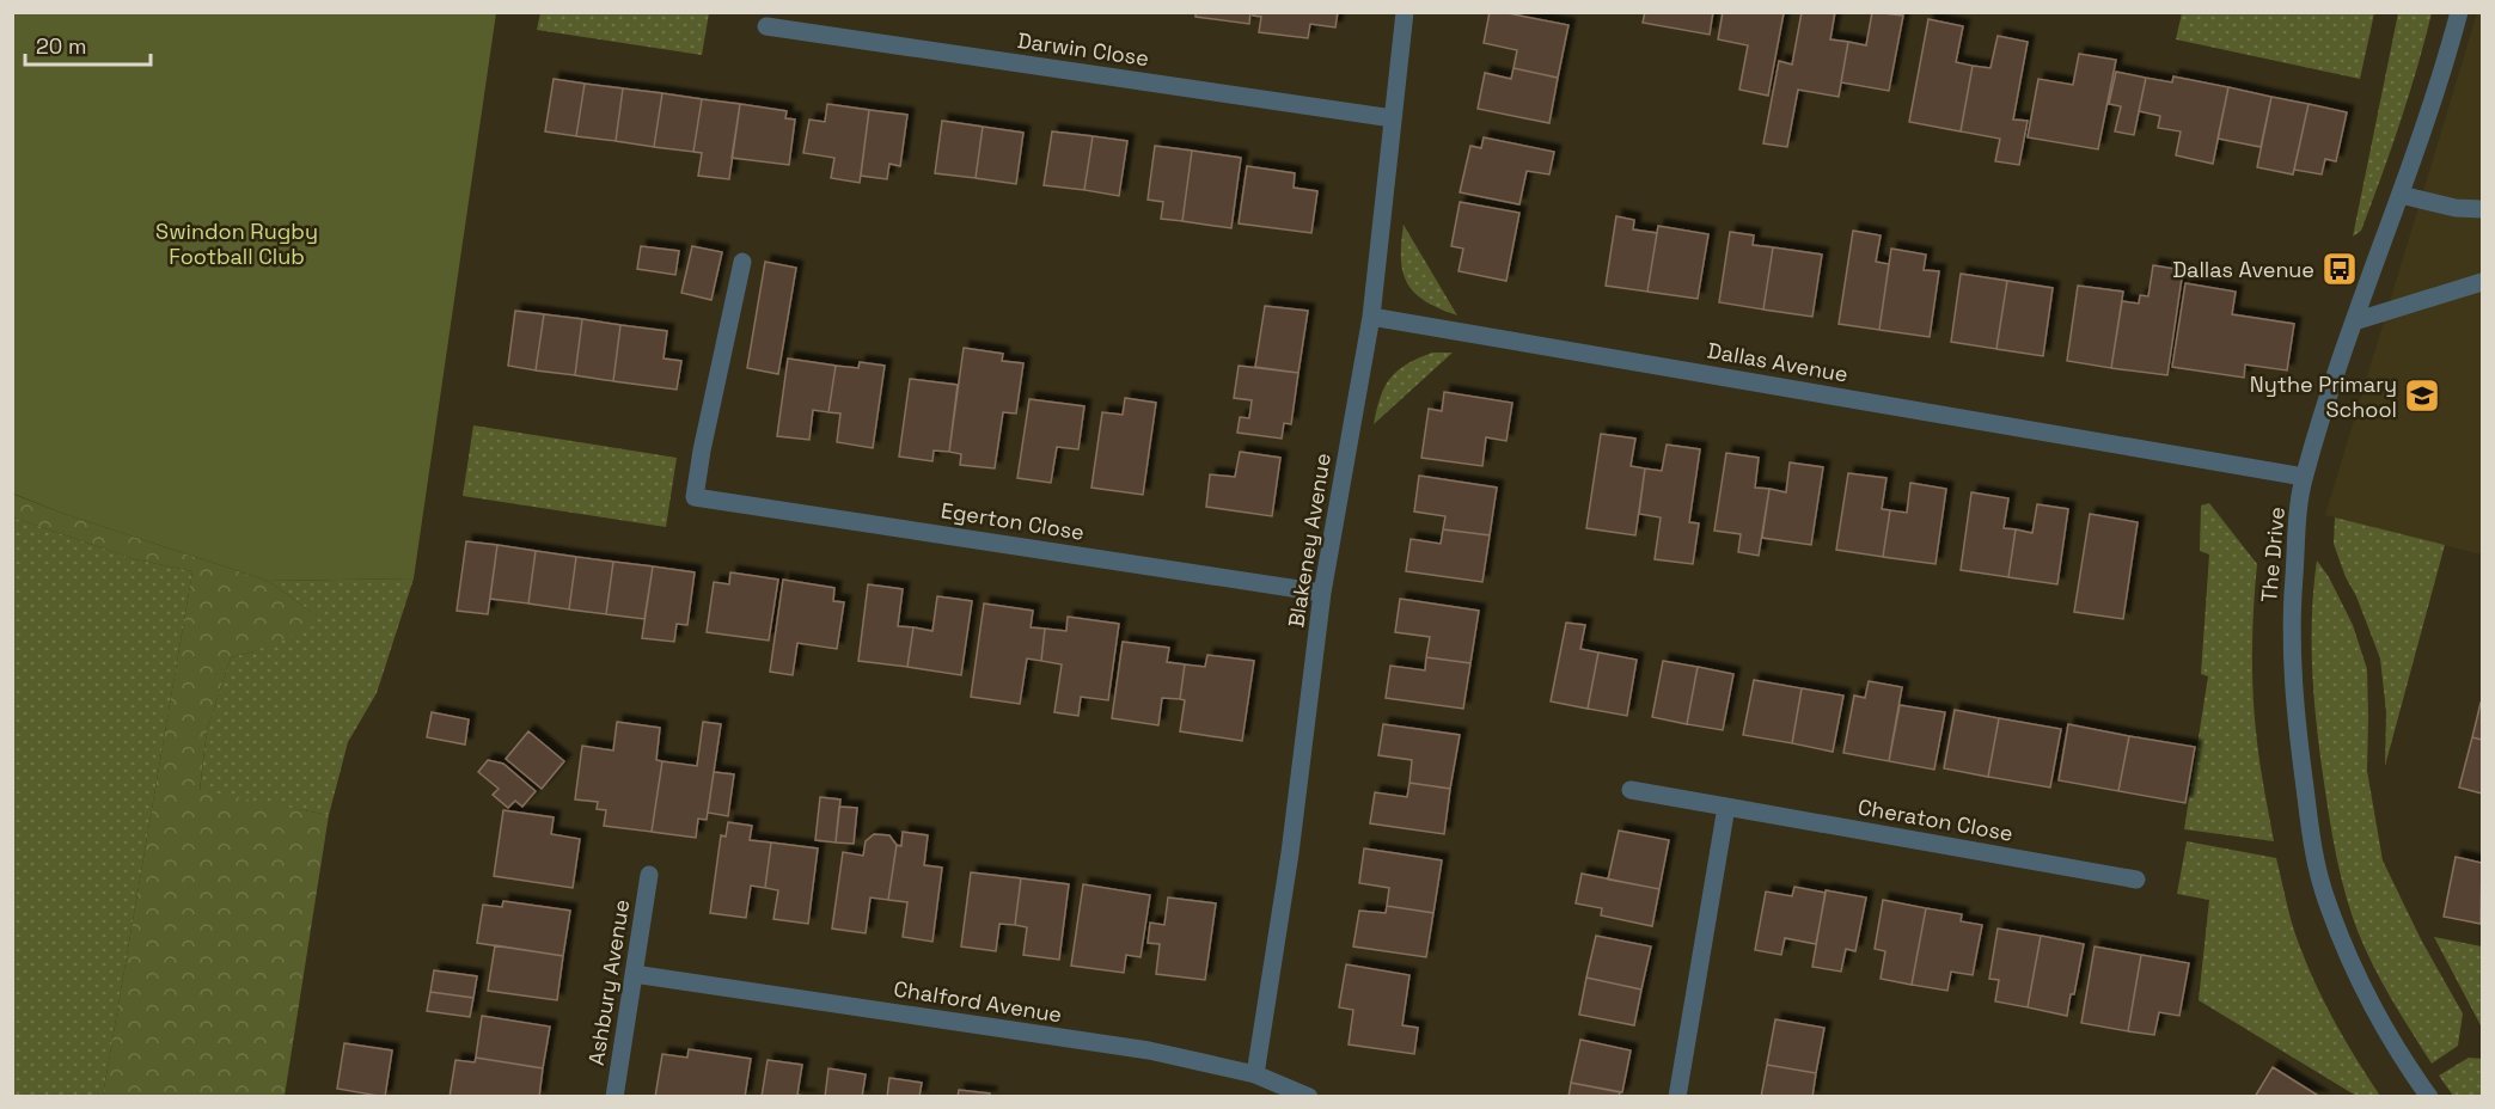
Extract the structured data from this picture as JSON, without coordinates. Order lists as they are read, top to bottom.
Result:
{
  "streets": {
    "street": [
      "Darwin Close",
      "Dallas Avenue",
      "Egerton Close",
      "Blakeney Avenue",
      "The Drive",
      "Cheraton Close",
      "Ashbury Avenue",
      "Chalford Avenue"
    ]
  },
  "crossings": [
    ["Darwin Close", "Blakeney Avenue"],
    ["Dallas Avenue", "Blakeney Avenue"],
    ["Dallas Avenue", "The Drive"],
    ["Egerton Close", "Blakeney Avenue"],
    ["Blakeney Avenue", "Chalford Avenue"],
    ["Ashbury Avenue", "Chalford Avenue"]
  ],
  "parks": ["Swindon Rugby Football Club"],
  "places": {
    "bus stop": ["Dallas Avenue"],
    "school or university": ["Nythe Primary School"]
  },
  "scale_bar": "20 m"
}
